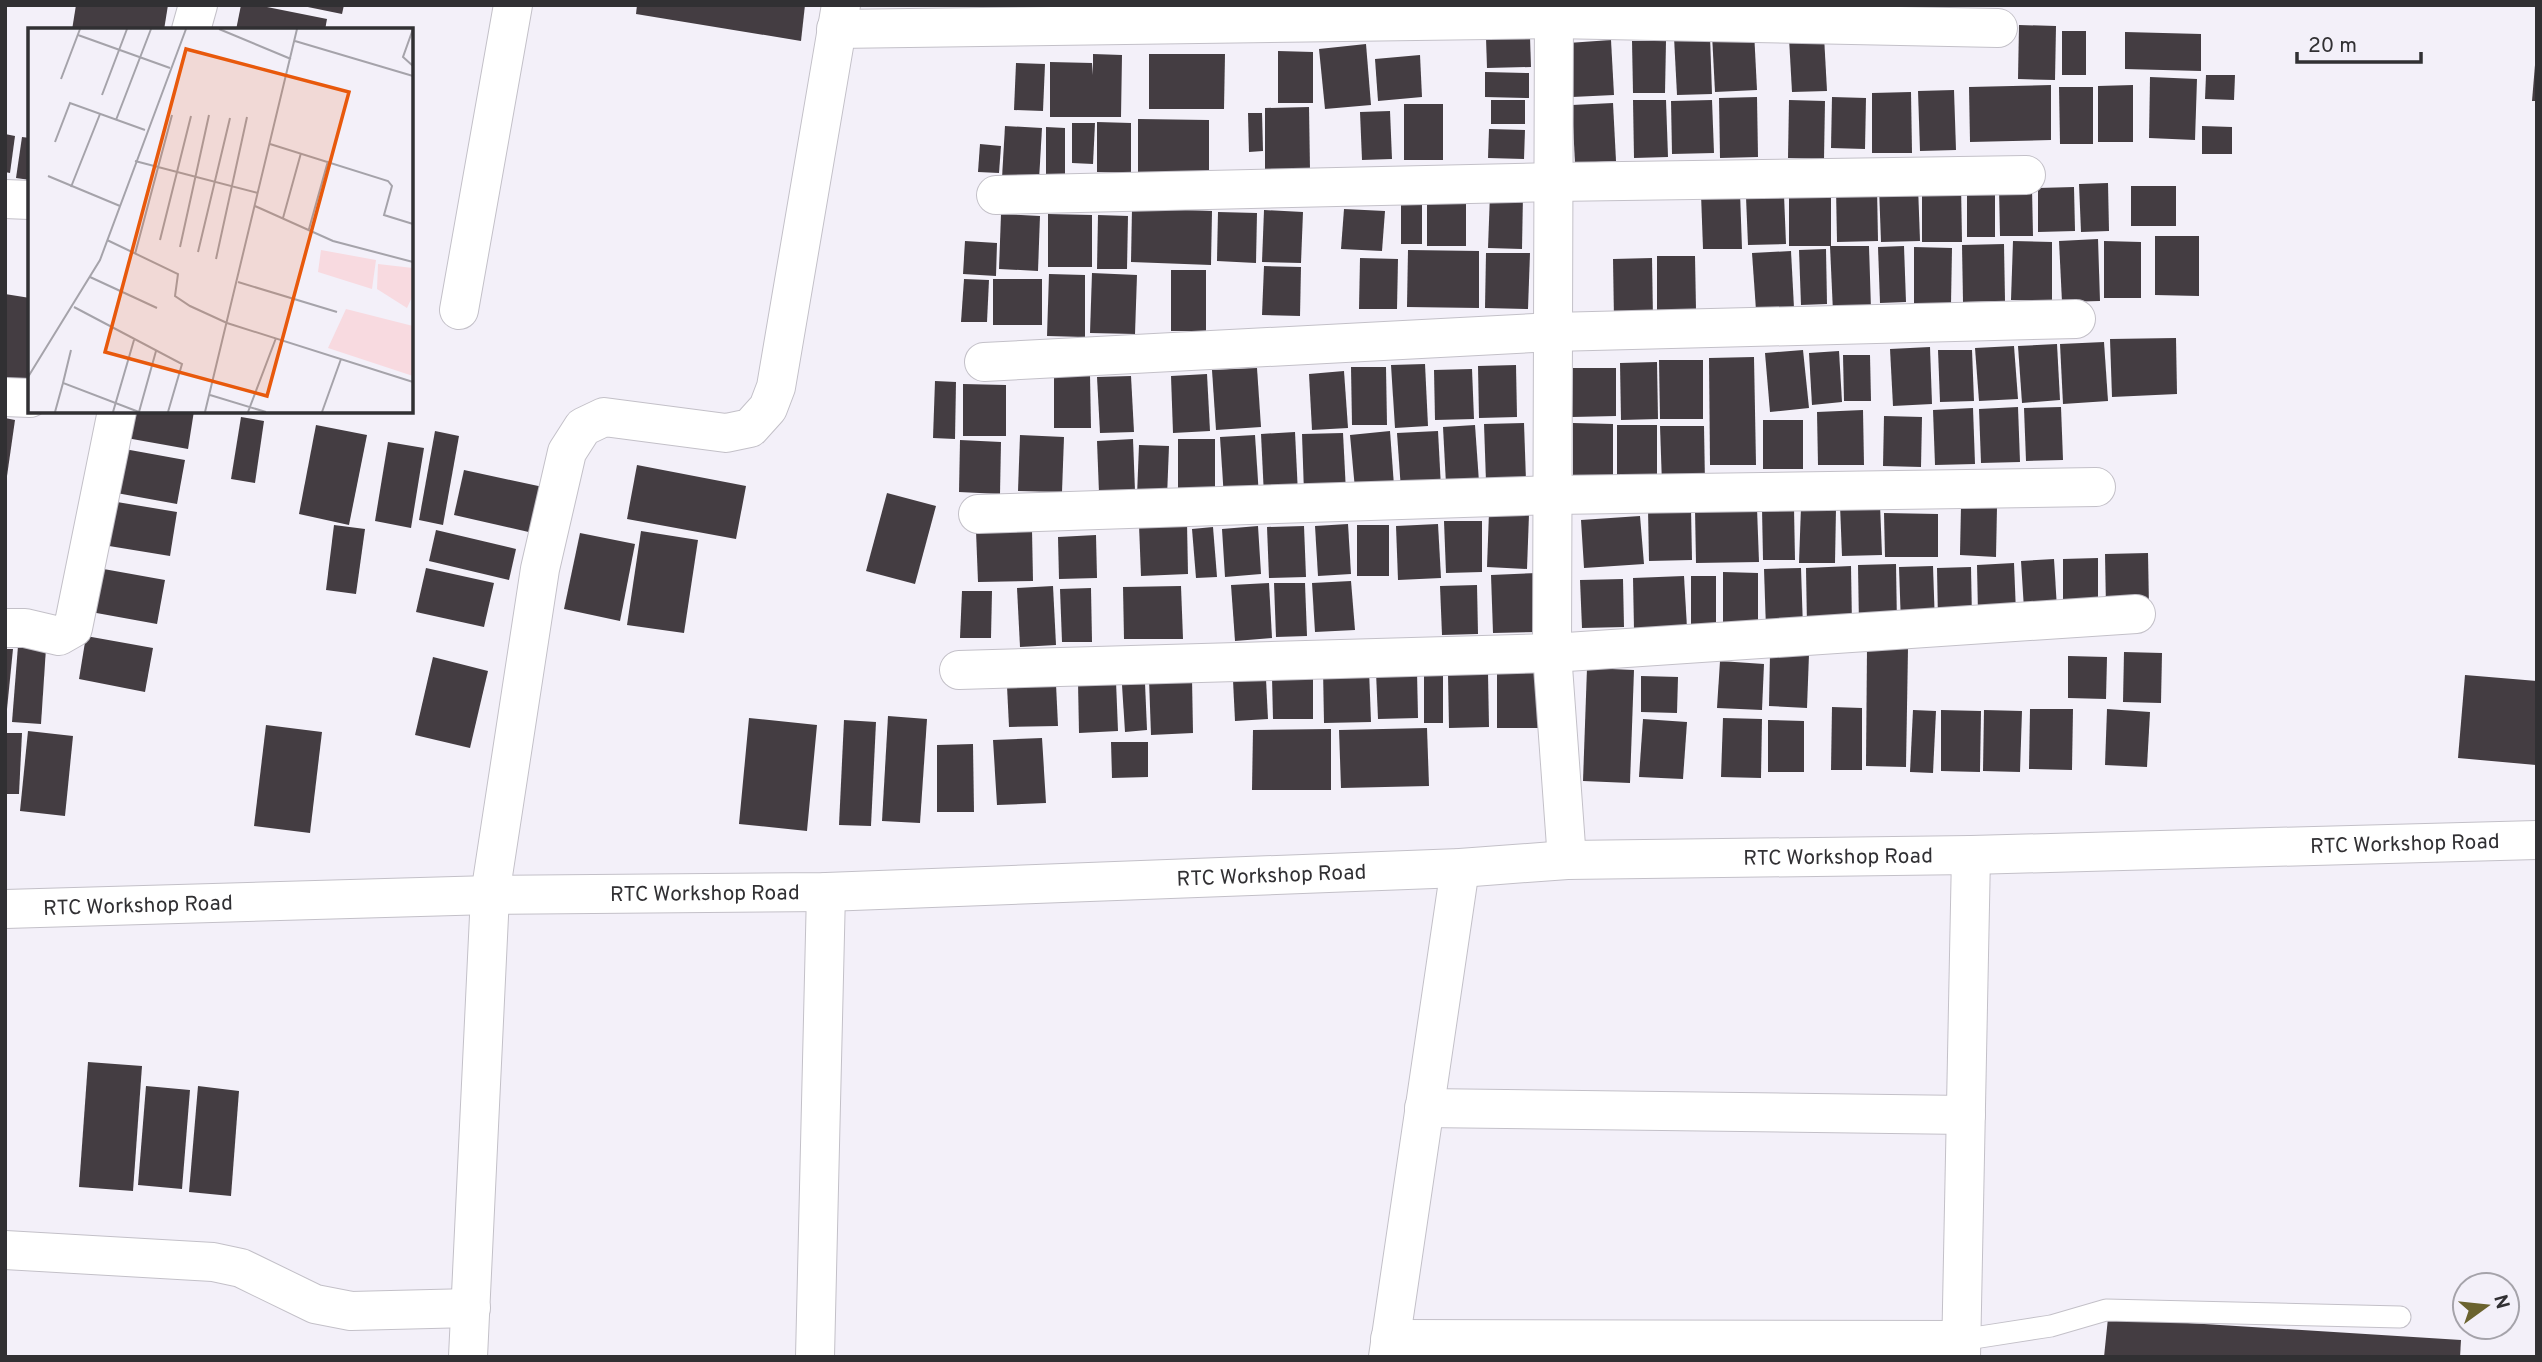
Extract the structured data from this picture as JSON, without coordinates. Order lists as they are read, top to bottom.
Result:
{
  "streets": {
    "street": ["RTC Workshop Road"]
  },
  "scale_bar": "20 m",
  "north": "right"
}
